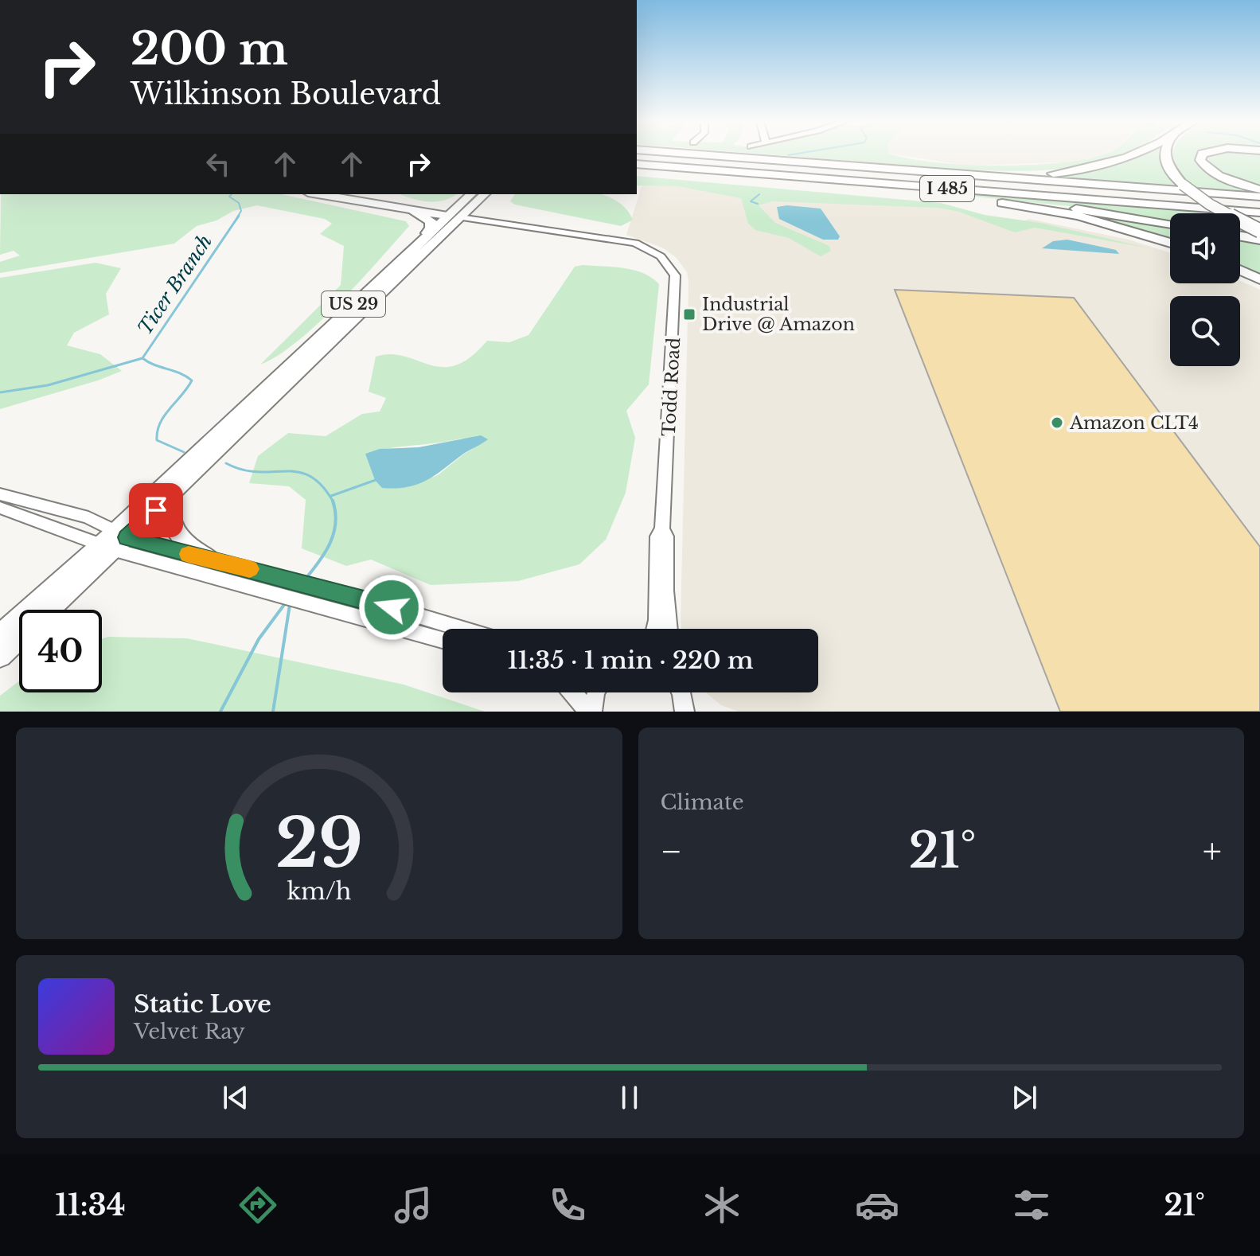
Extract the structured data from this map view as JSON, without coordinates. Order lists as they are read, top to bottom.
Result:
{
  "streets": {
    "highway": ["I 485"],
    "main road": ["US 29"],
    "street": ["Todd Road"]
  },
  "crossings": [
    ["US 29", "Todd Road"]
  ],
  "water": ["Ticer Branch"],
  "places": {
    "transit": ["Industrial Drive @ Amazon"],
    "other": ["Amazon CLT4"]
  },
  "page": {
    "turn": ["200 m", "Wilkinson Boulevard"],
    "limit": "40",
    "trip": "11:35 · 1 min · 220 m",
    "tile": "Climate",
    "heat": ["−", "21°", "+"],
    "song": ["Static Love", "Velvet Ray"],
    "tabs": ["11:34", "21°"],
    "gauge": ["29", "km/h"]
  }
}
